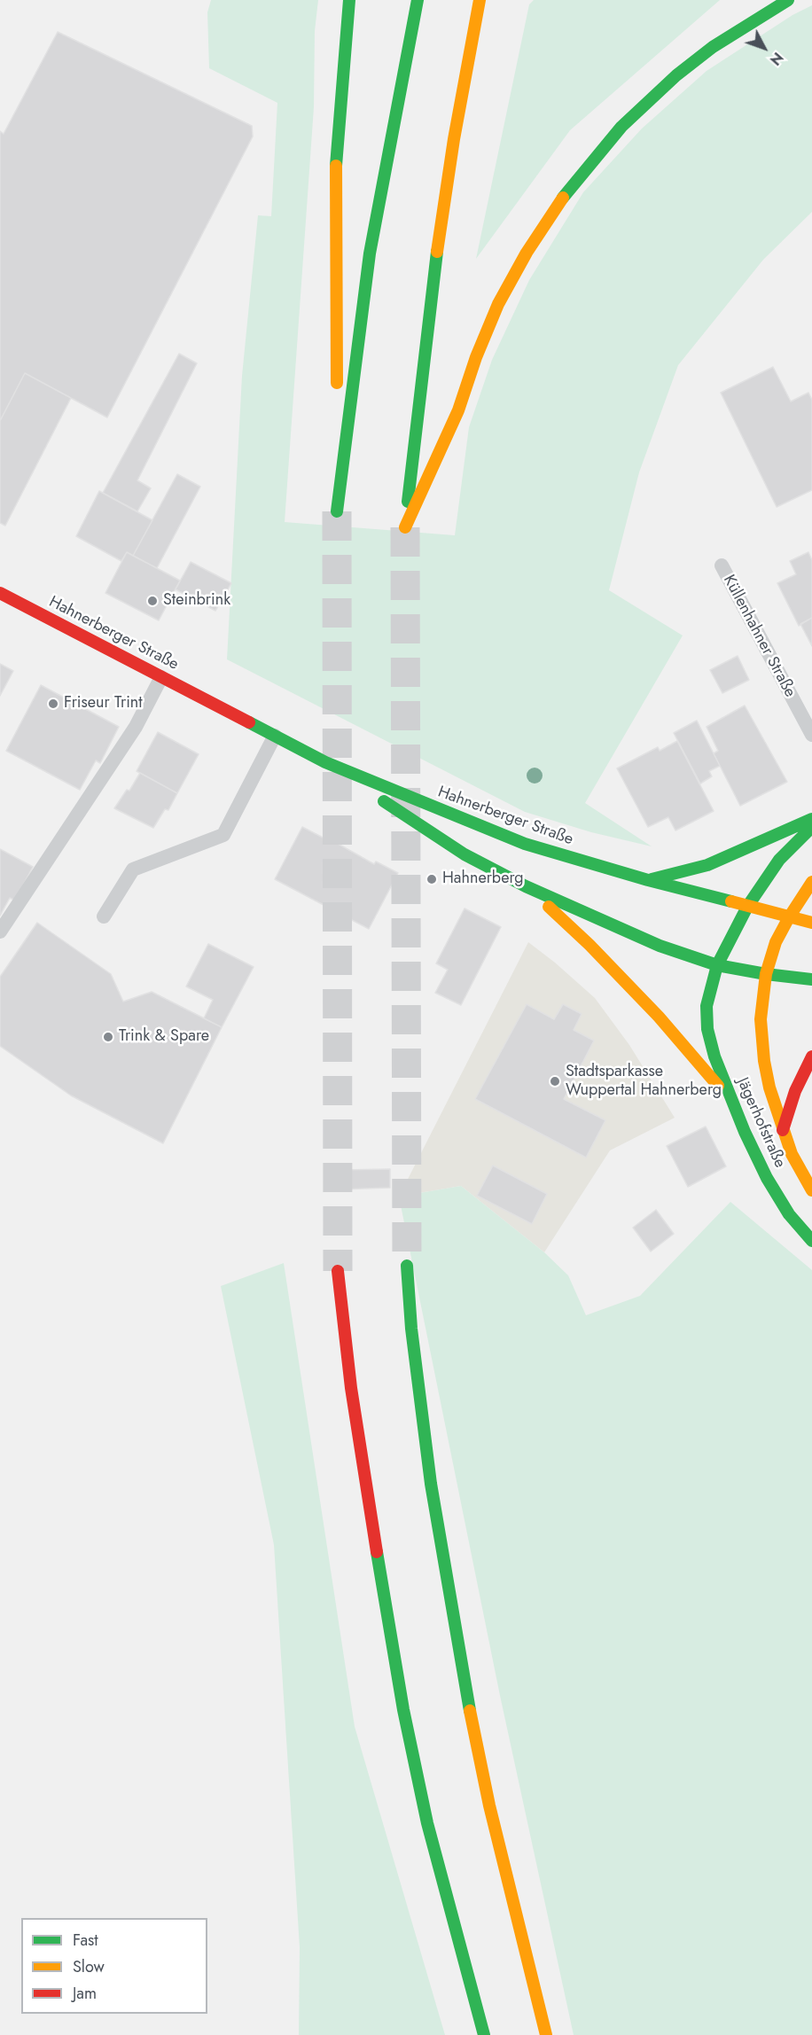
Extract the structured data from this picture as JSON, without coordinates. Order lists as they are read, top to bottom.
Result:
{
  "streets": {
    "main road": ["Hahnerberger Straße", "Jägerhofstraße"],
    "lane": ["Küllenhahner Straße"]
  },
  "crossings": [
    ["Hahnerberger Straße", "Jägerhofstraße"]
  ],
  "places": [
    "Steinbrink",
    "Friseur Trint",
    "Hahnerberg",
    "Trink & Spare",
    "Stadtsparkasse Wuppertal Hahnerberg"
  ],
  "legend": ["Fast", "Slow", "Jam"],
  "north": "bottom right"
}
